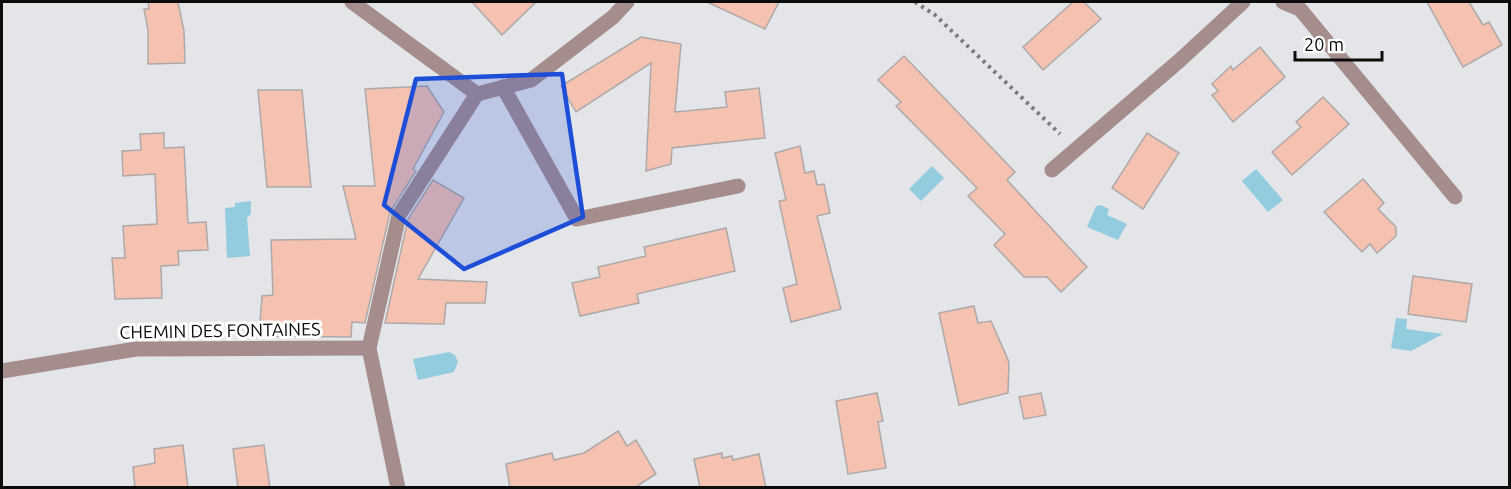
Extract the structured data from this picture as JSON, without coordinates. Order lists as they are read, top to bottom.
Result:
{
  "streets": {
    "street": ["CHEMIN DES FONTAINES"]
  },
  "scale_bar": "20 m"
}
